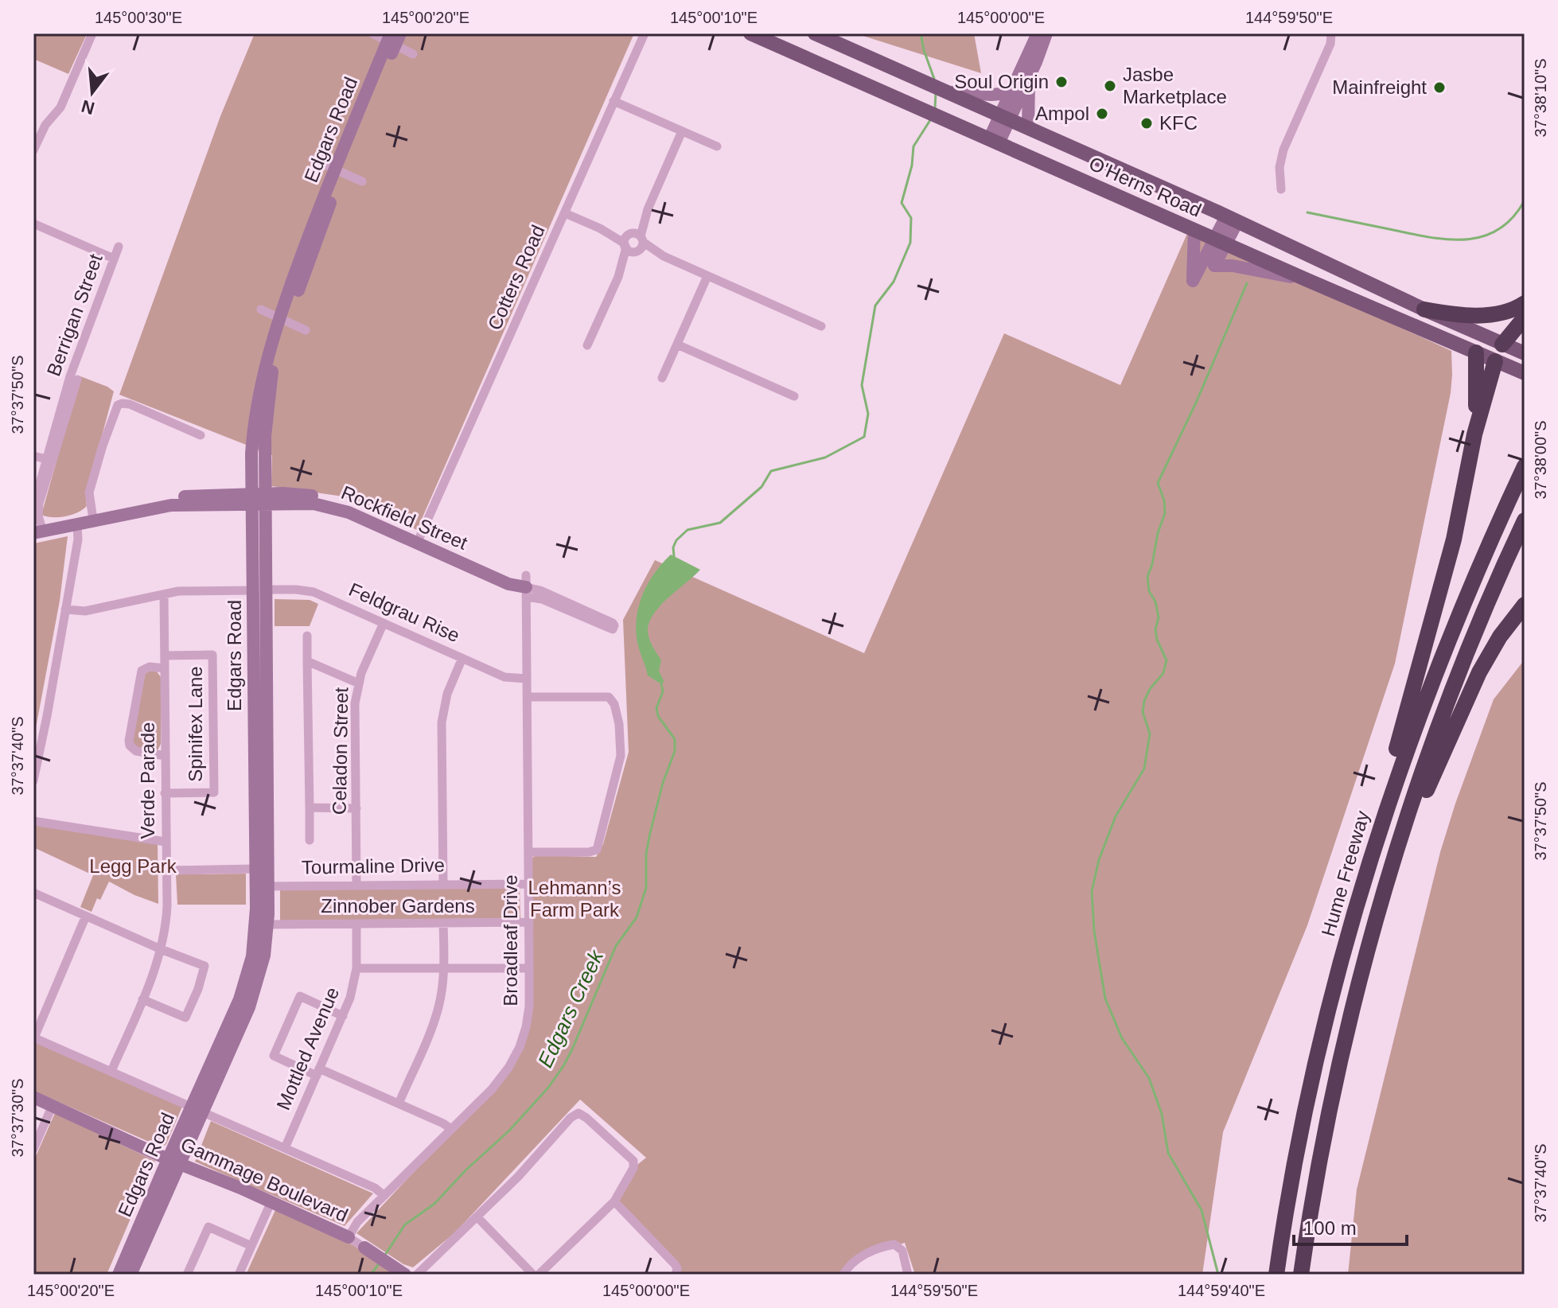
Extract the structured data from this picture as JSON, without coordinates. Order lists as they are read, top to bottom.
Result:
{
  "streets": {
    "highway": ["Hume Freeway"],
    "main road": [
      "Edgars Road",
      "O'Herns Road",
      "Rockfield Street",
      "Gammage Boulevard"
    ],
    "street": [
      "Cotters Road",
      "Berrigan Street",
      "Feldgrau Rise",
      "Spinifex Lane",
      "Celadon Street",
      "Verde Parade",
      "Tourmaline Drive",
      "Zinnober Gardens",
      "Broadleaf Drive",
      "Mottled Avenue"
    ]
  },
  "crossings": [
    ["Edgars Road", "Rockfield Street"],
    ["Edgars Road", "Feldgrau Rise"],
    ["Edgars Road", "Tourmaline Drive"],
    ["Edgars Road", "Zinnober Gardens"],
    ["Edgars Road", "Gammage Boulevard"],
    ["Cotters Road", "Rockfield Street"],
    ["Berrigan Street", "Rockfield Street"],
    ["Rockfield Street", "Broadleaf Drive"],
    ["Feldgrau Rise", "Celadon Street"],
    ["Feldgrau Rise", "Verde Parade"],
    ["Feldgrau Rise", "Broadleaf Drive"],
    ["Spinifex Lane", "Verde Parade"],
    ["Celadon Street", "Tourmaline Drive"],
    ["Tourmaline Drive", "Broadleaf Drive"],
    ["Zinnober Gardens", "Broadleaf Drive"],
    ["Zinnober Gardens", "Mottled Avenue"],
    ["Broadleaf Drive", "Gammage Boulevard"]
  ],
  "water": ["Edgars Creek"],
  "parks": ["Legg Park", "Lehmann’s Farm Park"],
  "places": [
    "Soul Origin",
    "Jasbe Marketplace",
    "Mainfreight",
    "Ampol",
    "KFC"
  ],
  "scale_bar": "100 m",
  "north": "bottom",
  "coordinates": [
    "145°00'30\"E",
    "145°00'20\"E",
    "145°00'10\"E",
    "145°00'00\"E",
    "144°59'50\"E",
    "37°38'10\"S",
    "37°37'50\"S",
    "37°38'00\"S",
    "37°37'40\"S",
    "37°37'30\"S",
    "144°59'40\"E"
  ]
}
